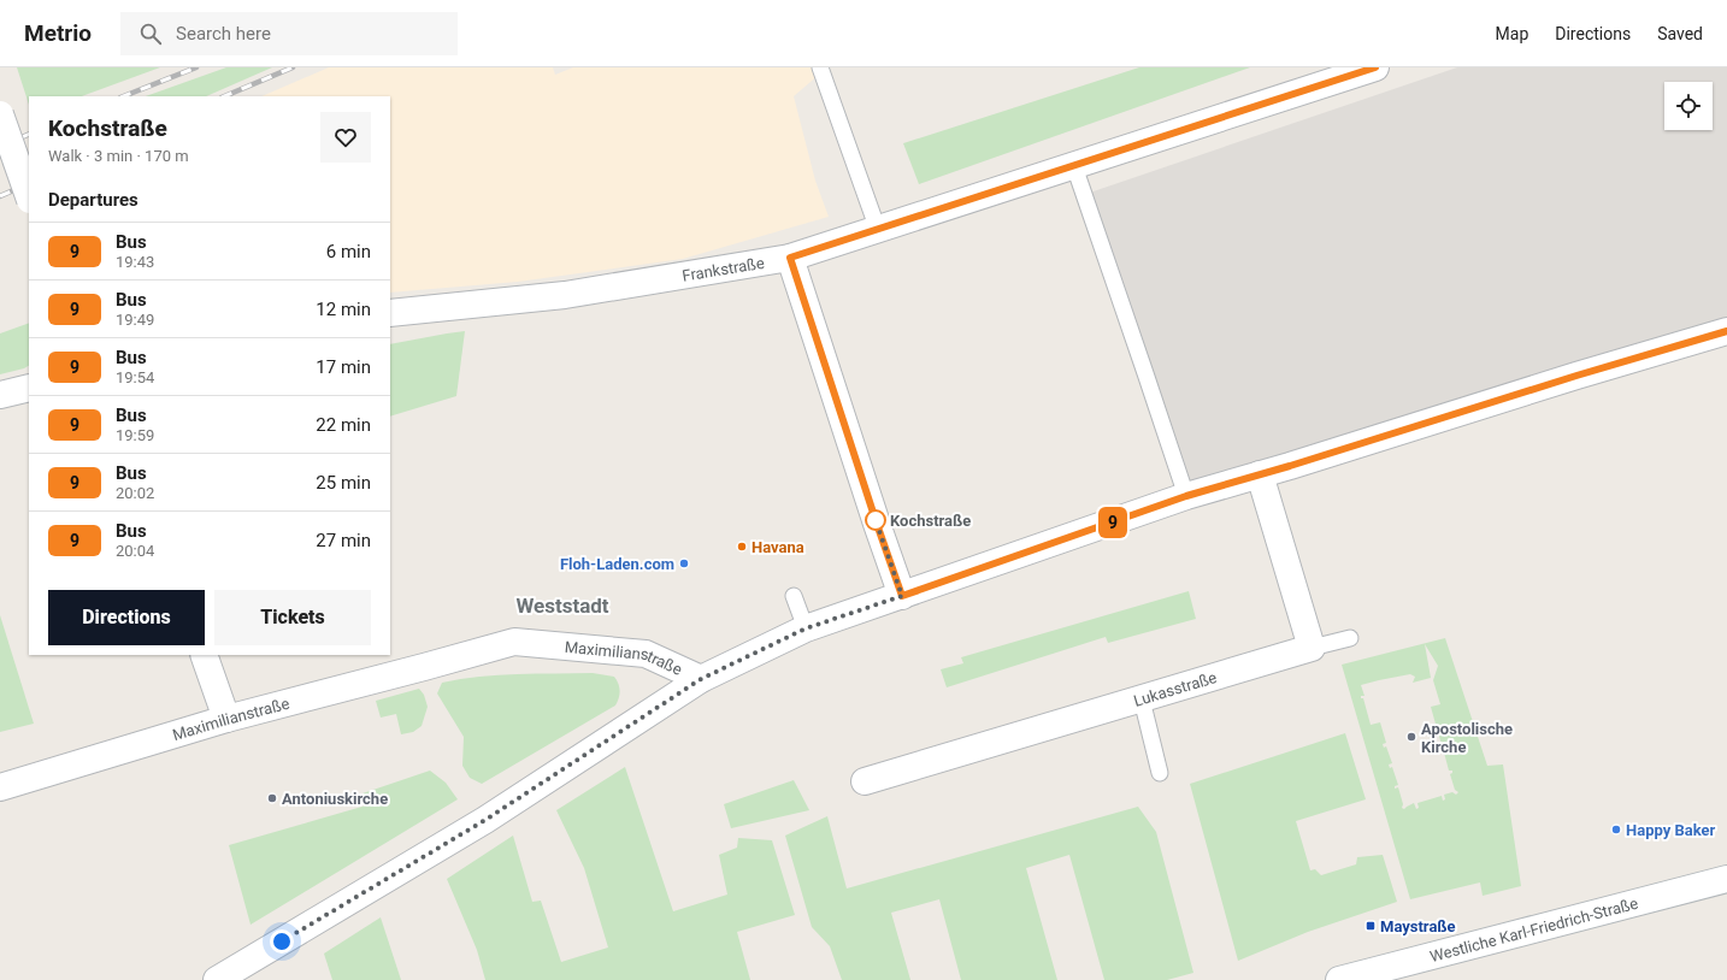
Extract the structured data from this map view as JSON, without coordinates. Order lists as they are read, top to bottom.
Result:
{
  "streets": {
    "street": [
      "Frankstraße",
      "Maximilianstraße",
      "Lukasstraße",
      "Westliche Karl-Friedrich-Straße"
    ]
  },
  "districts": ["Weststadt"],
  "places": {
    "other": [
      "Kochstraße",
      "Havana",
      "Floh-Laden.com",
      "Apostolische Kirche",
      "Antoniuskirche",
      "Happy Baker"
    ],
    "transit": ["Maystraße"]
  },
  "lines": ["bus line 9"],
  "page": {
    "header": "Metrio",
    "search": "Search here",
    "nav": ["Map", "Directions", "Saved"],
    "on_map": "9",
    "heading": [
      ["Kochstraße", "Walk · 3 min · 170 m"],
      "Departures"
    ],
    "list": [
      {
        "mark": "9",
        "name": "Bus",
        "note": "19:43",
        "value": "6 min"
      },
      {
        "mark": "9",
        "name": "Bus",
        "note": "19:49",
        "value": "12 min"
      },
      {
        "mark": "9",
        "name": "Bus",
        "note": "19:54",
        "value": "17 min"
      },
      {
        "mark": "9",
        "name": "Bus",
        "note": "19:59",
        "value": "22 min"
      },
      {
        "mark": "9",
        "name": "Bus",
        "note": "20:02",
        "value": "25 min"
      },
      {
        "mark": "9",
        "name": "Bus",
        "note": "20:04",
        "value": "27 min"
      }
    ],
    "buttons": ["Directions", "Tickets"]
  }
}
